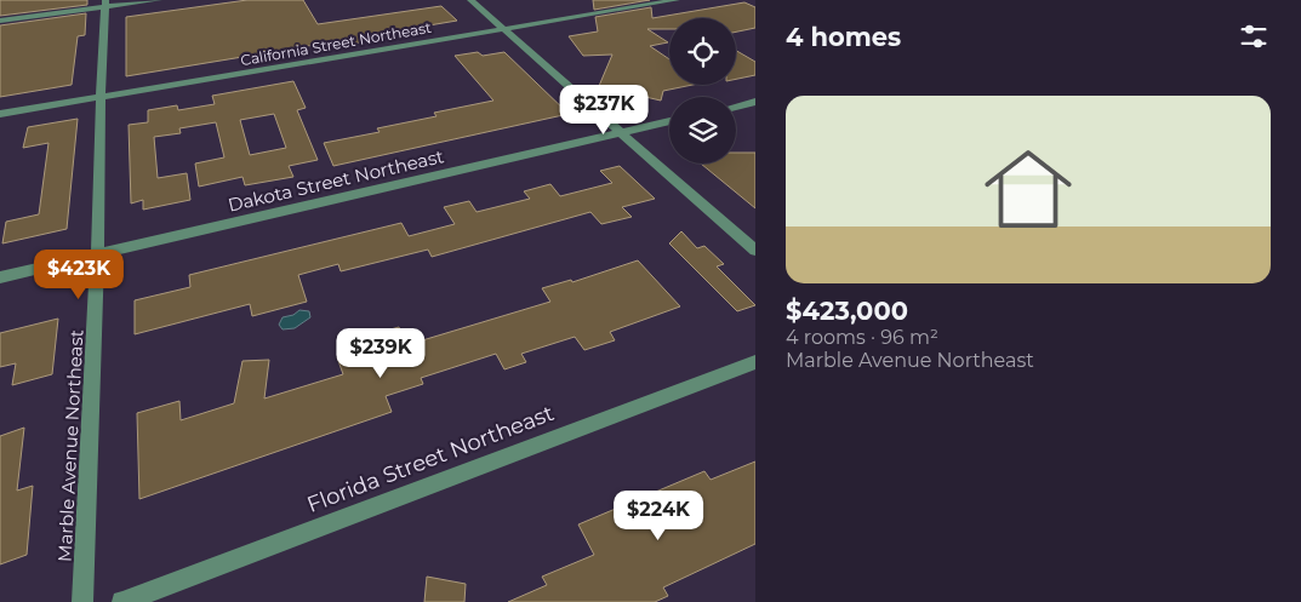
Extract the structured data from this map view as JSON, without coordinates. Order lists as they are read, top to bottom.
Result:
{
  "streets": {
    "street": [
      "California Street Northeast",
      "Dakota Street Northeast",
      "Marble Avenue Northeast",
      "Florida Street Northeast"
    ]
  },
  "crossings": [
    ["California Street Northeast", "Marble Avenue Northeast"],
    ["Dakota Street Northeast", "Marble Avenue Northeast"]
  ],
  "page": {
    "heading": "4 homes",
    "list": [
      {
        "name": "$423,000",
        "note": "4 rooms · 96 m² · Marble Avenue Northeast"
      }
    ],
    "price": [
      "$237K",
      "$423K",
      "$239K",
      "$224K"
    ]
  }
}
